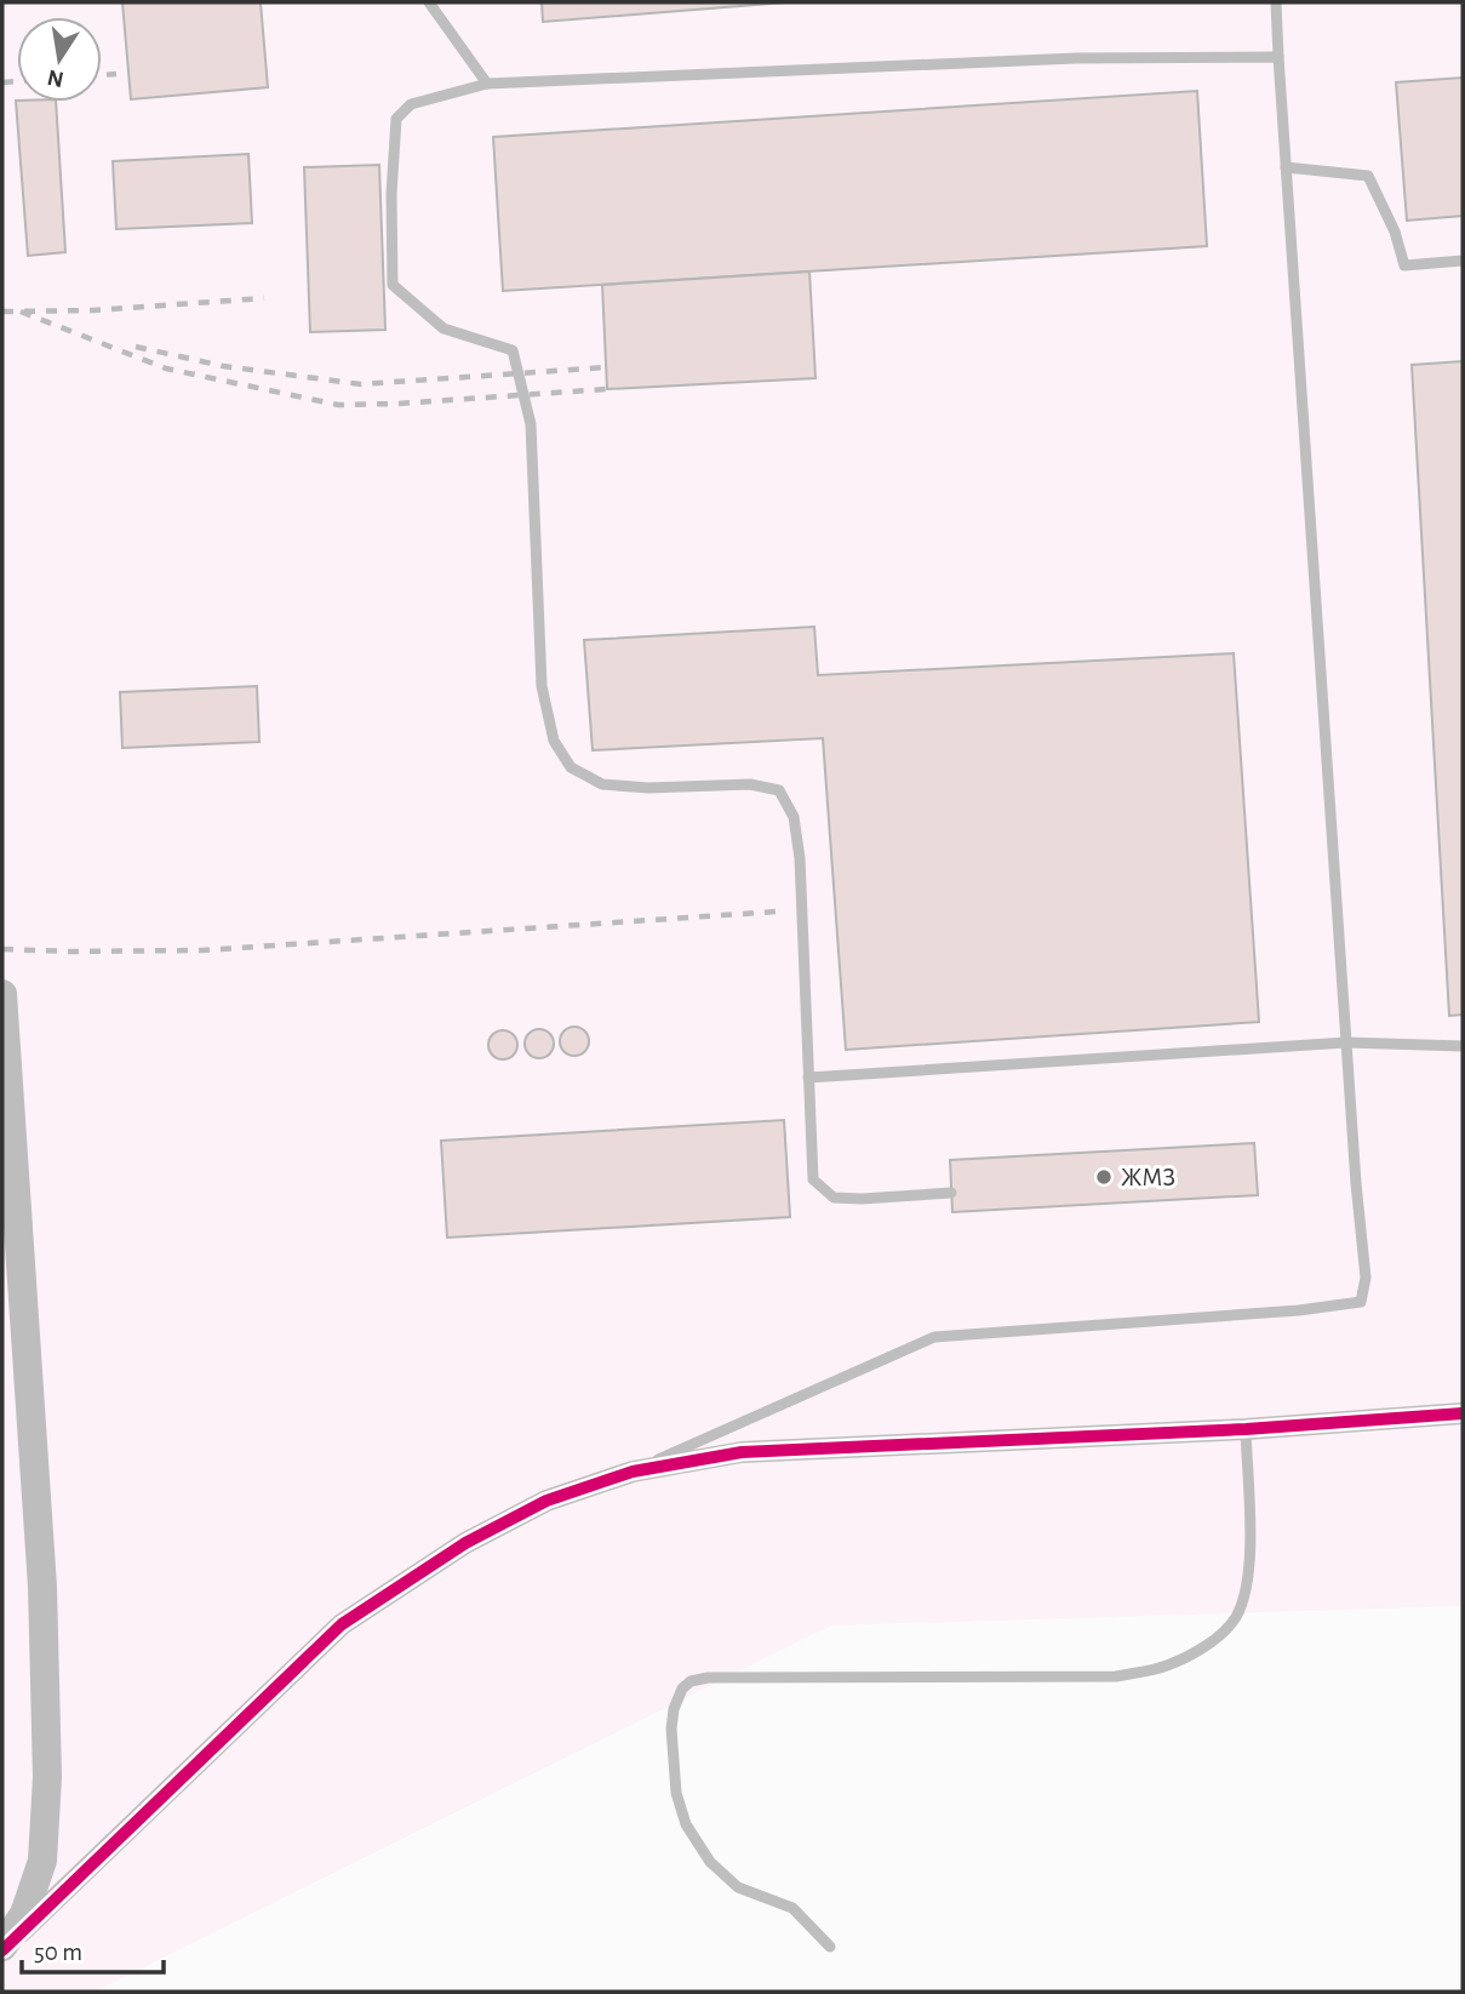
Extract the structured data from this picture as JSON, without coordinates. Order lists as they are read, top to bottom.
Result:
{
  "places": ["ЖМЗ"],
  "scale_bar": "50 m",
  "north": "bottom"
}
